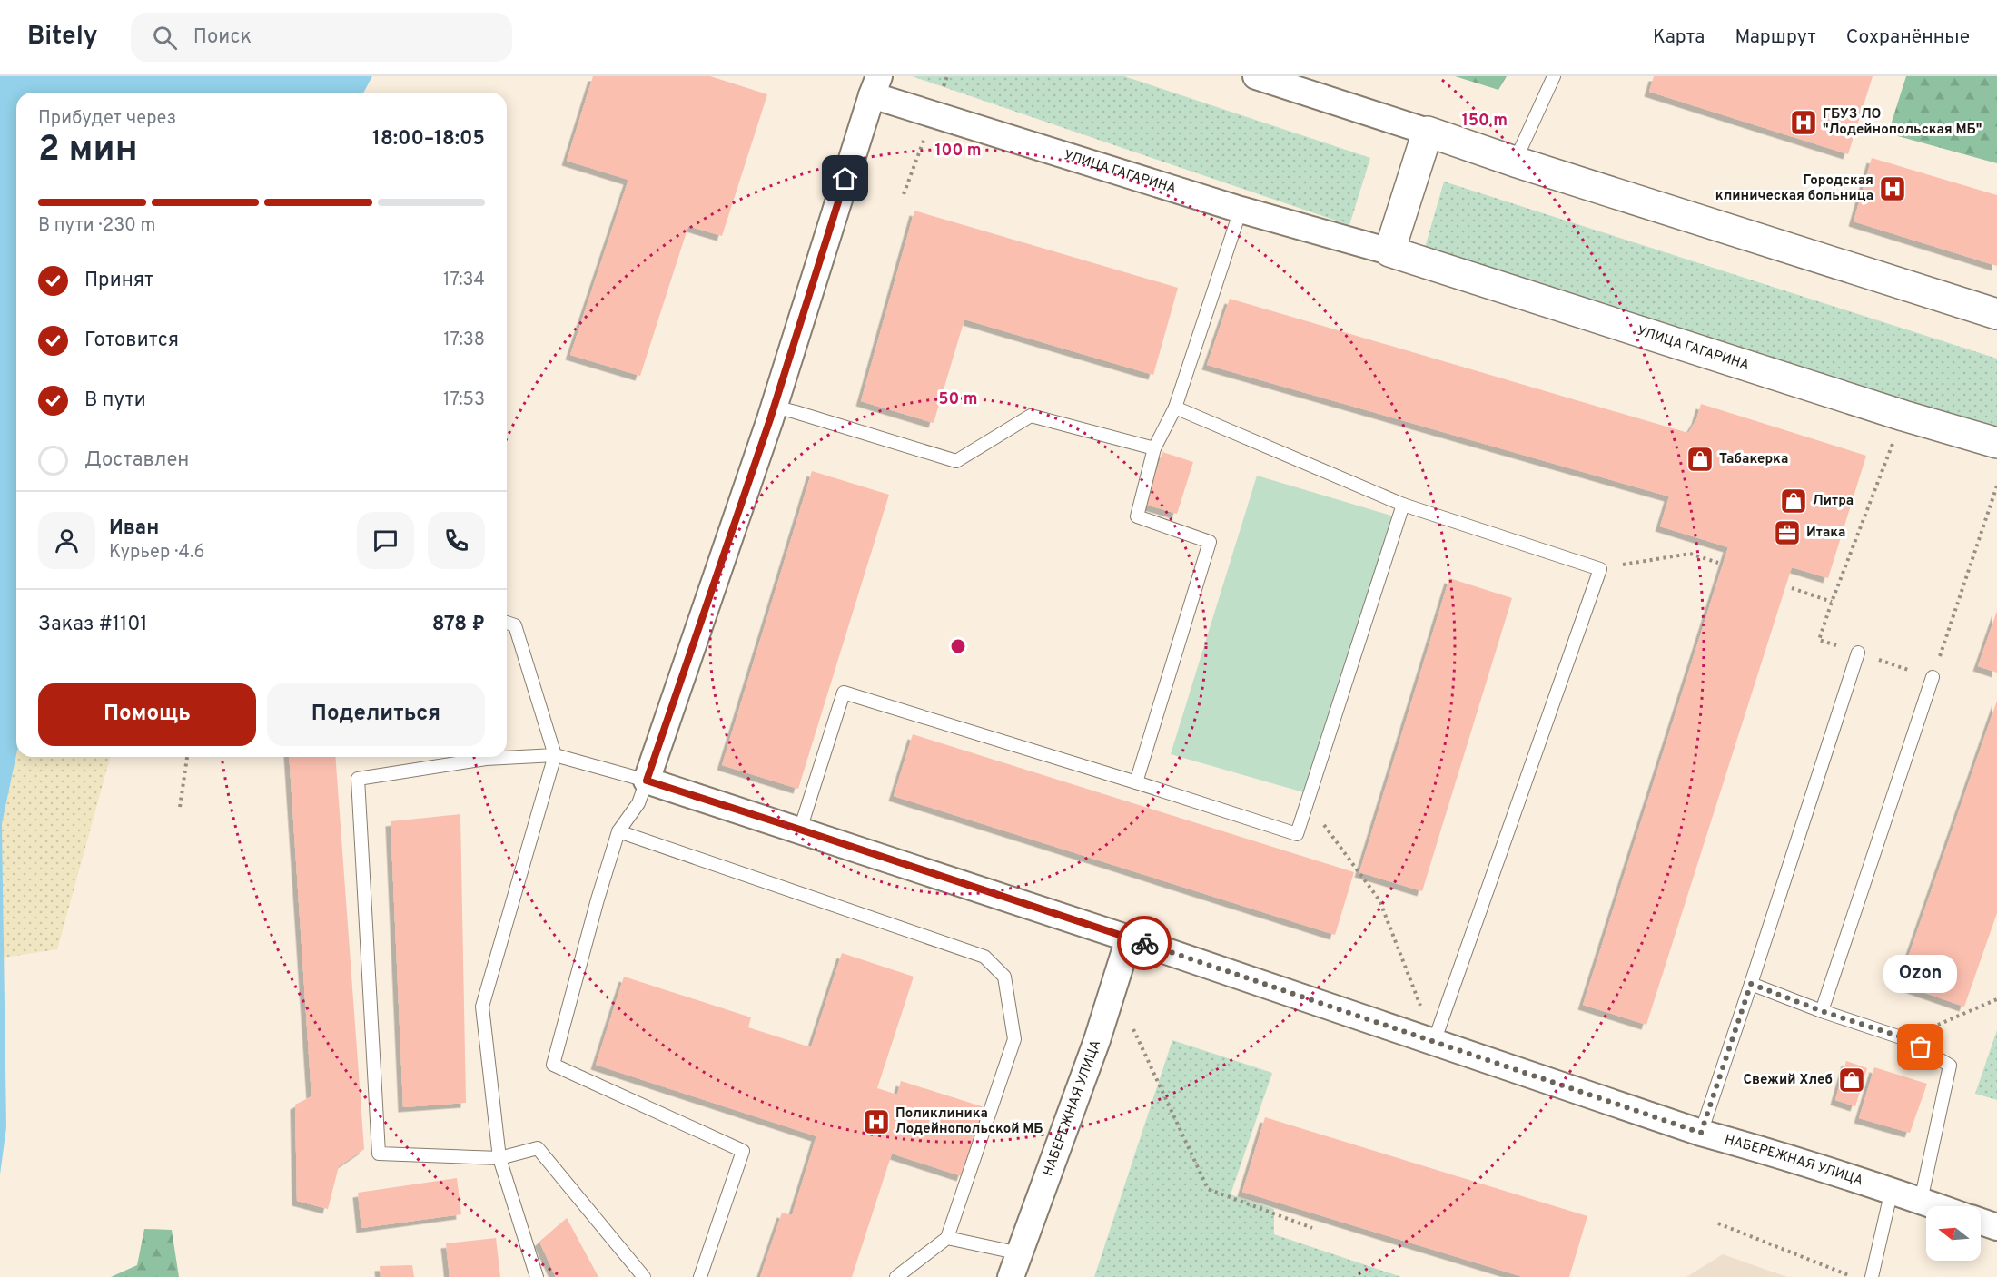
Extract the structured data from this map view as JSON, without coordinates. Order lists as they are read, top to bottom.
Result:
{
  "streets": {
    "street": ["УЛИЦА ГАГАРИНА", "НАБЕРЕЖНАЯ УЛИЦА"]
  },
  "places": {
    "hospital": ["ГБУЗ ЛО \"Лодейнопольская МБ\"", "Городская клиническая больница", "Поликлиника Лодейнопольской МБ"],
    "shop": ["Табакерка", "Литра", "Свежий Хлеб"],
    "office": ["Итака"],
    "other": ["Ozon"]
  },
  "north": "left",
  "page": {
    "header": "Bitely",
    "search": "Поиск",
    "nav": ["Карта", "Маршрут", "Сохранённые"],
    "heading": ["2 мин", "Прибудет через", "18:00–18:05"],
    "panel": [
      "Иван",
      "Курьер · 4.6",
      "Заказ #1101",
      "878 ₽"
    ],
    "bar": "В пути · 230 m",
    "list": [
      ["Принят", "17:34"],
      ["Готовится", "17:38"],
      ["В пути", "17:53"],
      "Доставлен"
    ],
    "buttons": ["Помощь", "Поделиться"],
    "bubble": "Ozon"
  },
  "rings": ["150 m", "100 m", "50 m"]
}
